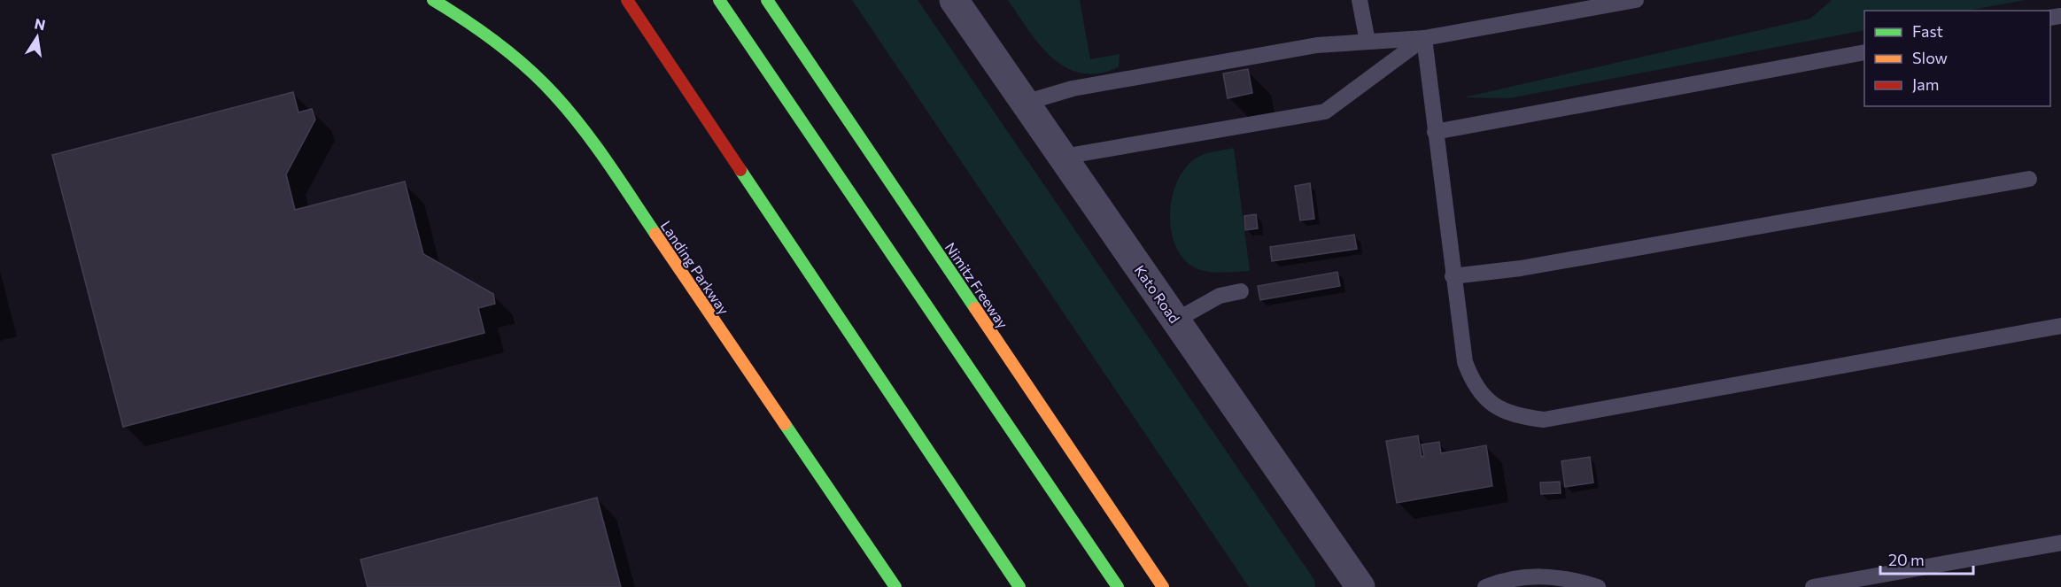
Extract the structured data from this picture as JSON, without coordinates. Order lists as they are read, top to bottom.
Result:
{
  "streets": {
    "main road": ["Landing Parkway", "Nimitz Freeway"],
    "street": ["Kato Road"]
  },
  "legend": ["Fast", "Slow", "Jam"],
  "scale_bar": "20 m",
  "north": "top"
}
